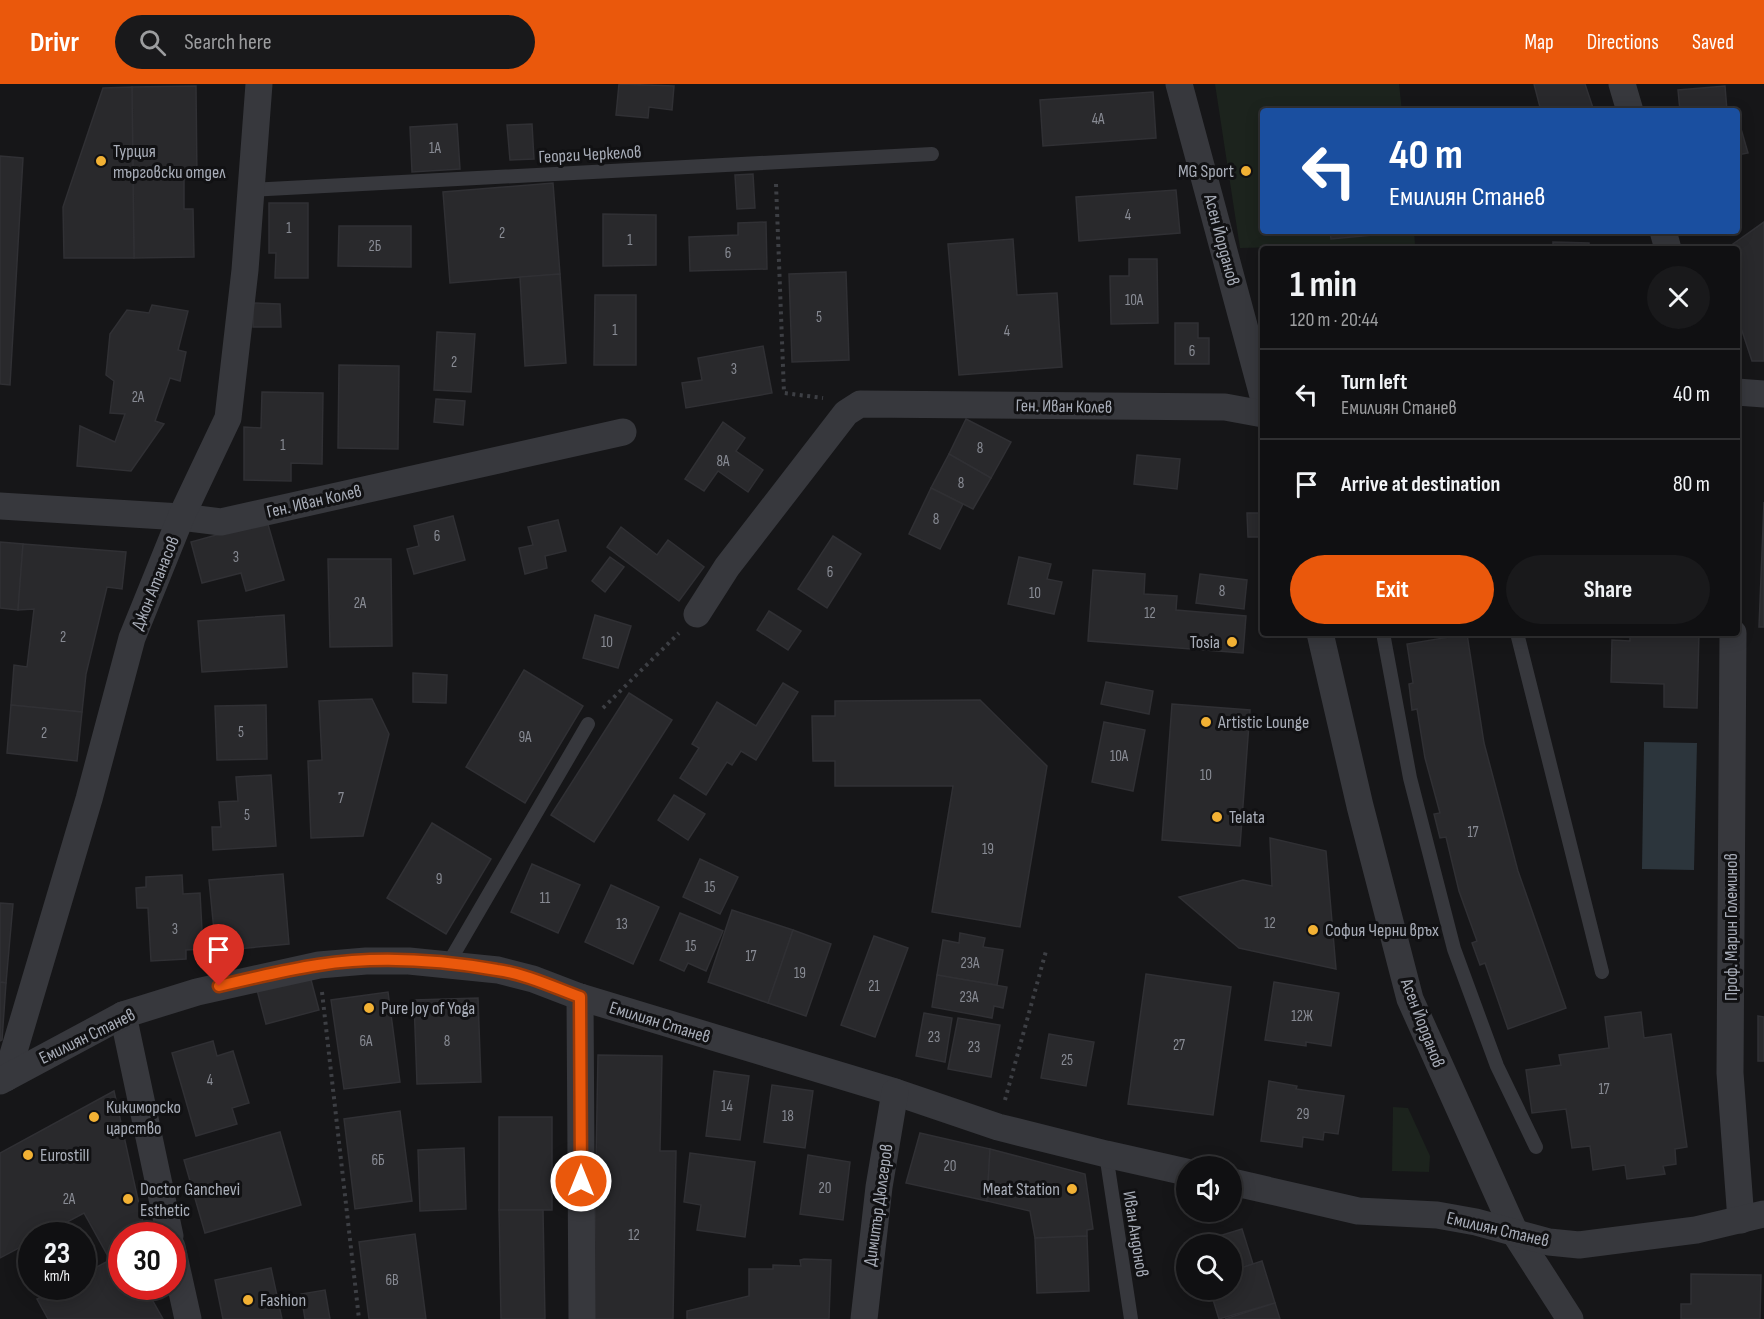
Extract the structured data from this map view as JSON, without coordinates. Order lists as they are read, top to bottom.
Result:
{
  "streets": {
    "street": [
      "Асен Йорданов",
      "Ген. Иван Колев",
      "Джон Атанасов",
      "Проф. Марин Големинов",
      "Емилиян Станев",
      "Димитър Дюлгеров"
    ],
    "lane": ["Георги Черкелов", "Иван Андонов"]
  },
  "crossings": [
    ["Георги Черкелов", "Джон Атанасов"],
    ["Асен Йорданов", "Емилиян Станев"],
    ["Ген. Иван Колев", "Джон Атанасов"],
    ["Джон Атанасов", "Емилиян Станев"],
    ["Проф. Марин Големинов", "Емилиян Станев"],
    ["Емилиян Станев", "Димитър Дюлгеров"],
    ["Емилиян Станев", "Иван Андонов"]
  ],
  "places": [
    "Турция търговски отдел",
    "MG Sport",
    "Tosia",
    "Artistic Lounge",
    "Telata",
    "София Черни връх",
    "Pure Joy of Yoga",
    "Кикиморско царство",
    "Eurostill",
    "Meat Station",
    "Doctor Ganchevi Esthetic",
    "Fashion"
  ],
  "house_numbers": [
    "4А",
    "1А",
    "4",
    "1",
    "2",
    "1",
    "2Б",
    "6",
    "10А",
    "5",
    "1",
    "4",
    "6",
    "2",
    "3",
    "2А",
    "1",
    "8",
    "8А",
    "8",
    "8",
    "6",
    "3",
    "6",
    "8",
    "10",
    "2А",
    "12",
    "2",
    "10",
    "5",
    "2",
    "9А",
    "10А",
    "10",
    "7",
    "5",
    "17",
    "19",
    "9",
    "15",
    "11",
    "12",
    "13",
    "3",
    "15",
    "17",
    "23А",
    "19",
    "21",
    "23А",
    "12Ж",
    "23",
    "6А",
    "8",
    "27",
    "23",
    "25",
    "4",
    "17",
    "14",
    "29",
    "18",
    "6Б",
    "20",
    "20",
    "2А",
    "12",
    "6В"
  ],
  "page": {
    "header": "Drivr",
    "search": "Search here",
    "nav": ["Map", "Directions", "Saved"],
    "turn": ["40 m", "Емилиян Станев"],
    "heading": ["1 min", "120 m · 20:44"],
    "list": [
      {
        "name": "Turn left",
        "note": "Емилиян Станев",
        "value": "40 m"
      },
      {
        "name": "Arrive at destination",
        "value": "80 m"
      }
    ],
    "buttons": ["Exit", "Share"],
    "speed": "23 km/h",
    "limit": "30"
  }
}
